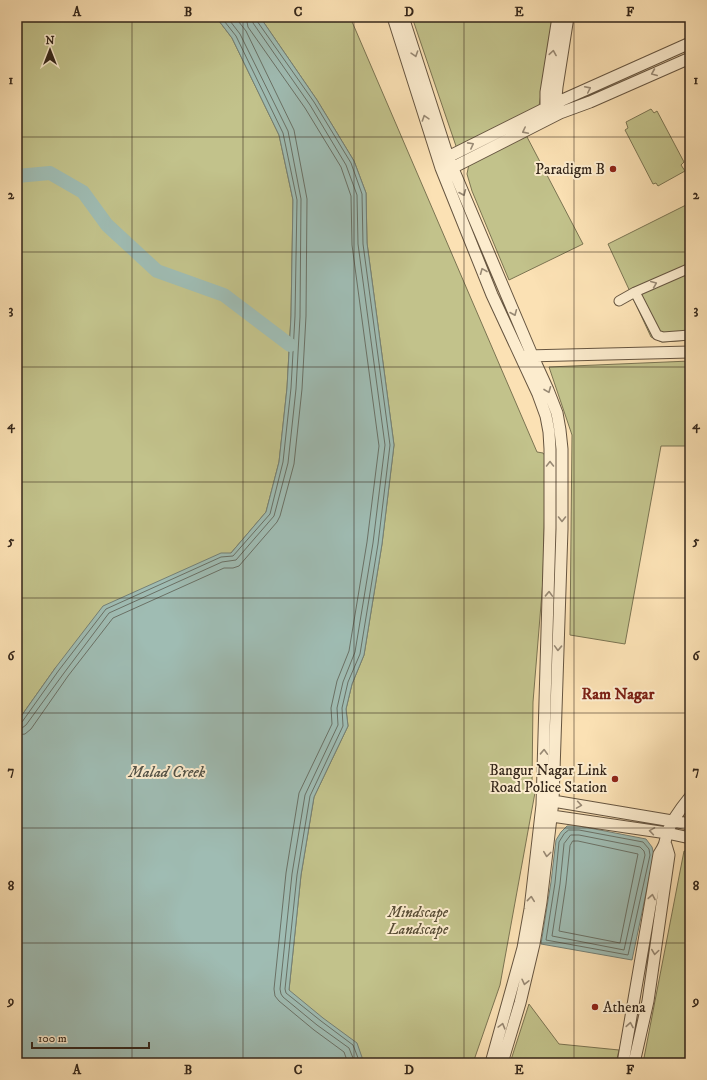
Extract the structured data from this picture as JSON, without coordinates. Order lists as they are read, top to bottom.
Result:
{
  "districts": ["Ram Nagar"],
  "water": ["Malad Creek"],
  "parks": ["Mindscape Landscape"],
  "places": ["Paradigm B", "Bangur Nagar Link Road Police Station", "Athena"],
  "scale_bar": "100 m",
  "north": "top",
  "grid": {
    "columns": [
      "A",
      "B",
      "C",
      "D",
      "E",
      "F"
    ],
    "rows": [
      "1",
      "2",
      "3",
      "4",
      "5",
      "6",
      "7",
      "8",
      "9"
    ]
  }
}
